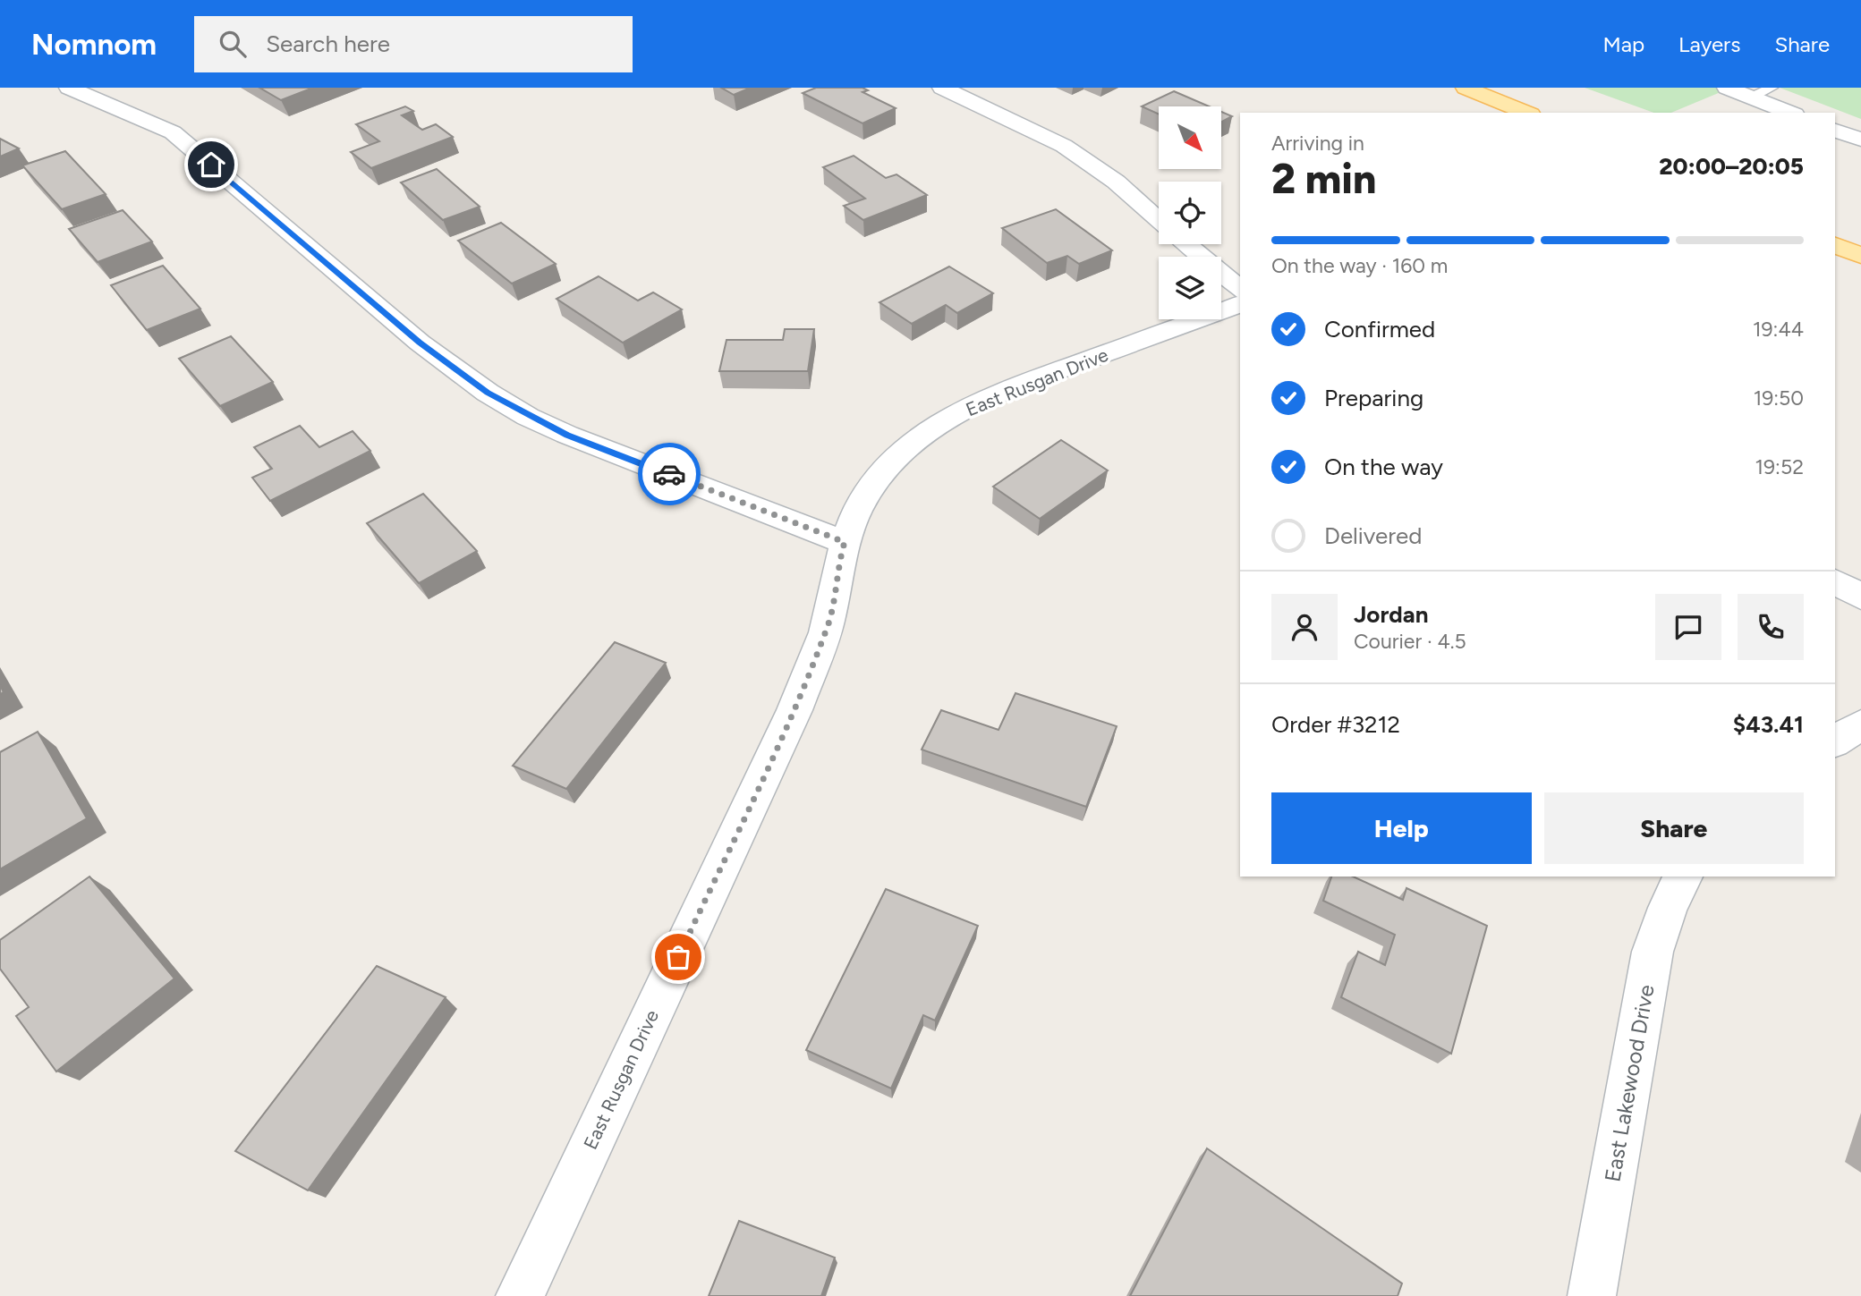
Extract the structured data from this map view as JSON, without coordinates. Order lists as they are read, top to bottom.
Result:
{
  "streets": {
    "street": ["East Rusgan Drive", "East Lakewood Drive"]
  },
  "north": "bottom right",
  "page": {
    "header": "Nomnom",
    "search": "Search here",
    "nav": ["Map", "Layers", "Share"],
    "heading": ["2 min", "Arriving in", "20:00–20:05"],
    "panel": [
      "Jordan",
      "Courier · 4.5",
      "Order #3212",
      "$43.41"
    ],
    "bar": "On the way · 160 m",
    "list": [
      ["Confirmed", "19:44"],
      ["Preparing", "19:50"],
      ["On the way", "19:52"],
      "Delivered"
    ],
    "buttons": ["Help", "Share"]
  }
}
